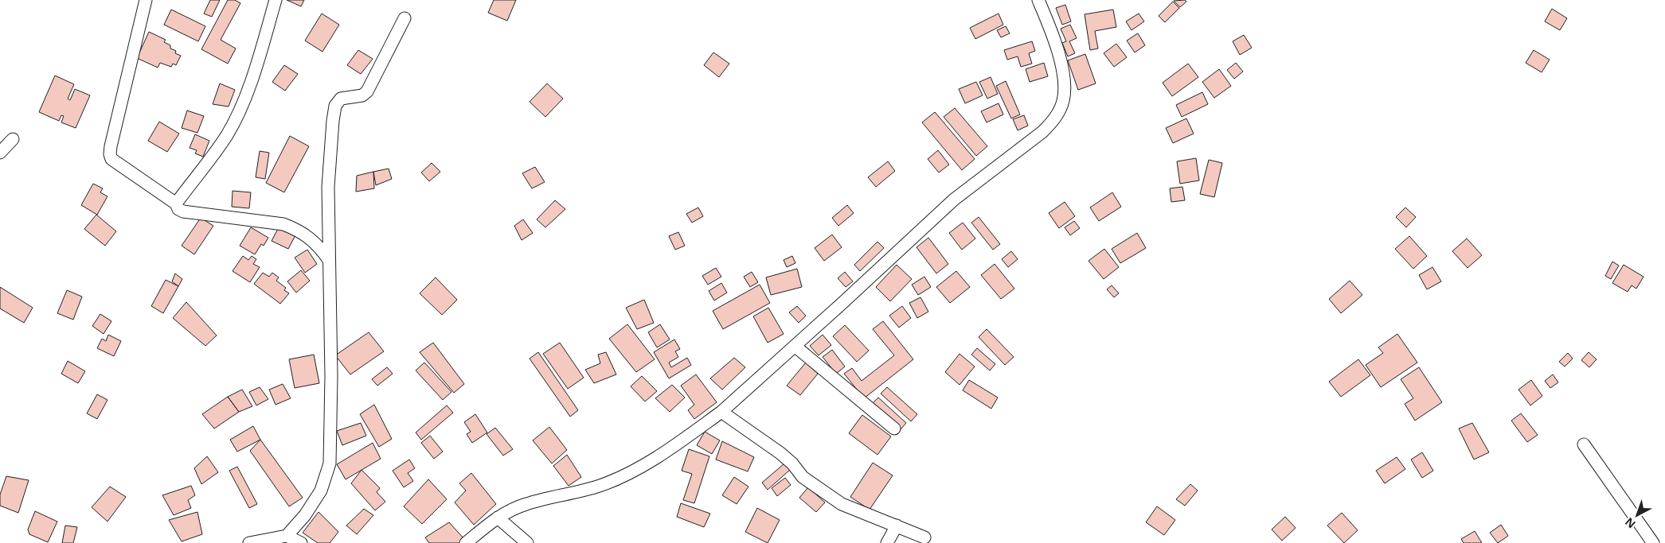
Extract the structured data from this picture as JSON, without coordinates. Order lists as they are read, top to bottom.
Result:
{
  "north": "bottom left"
}
